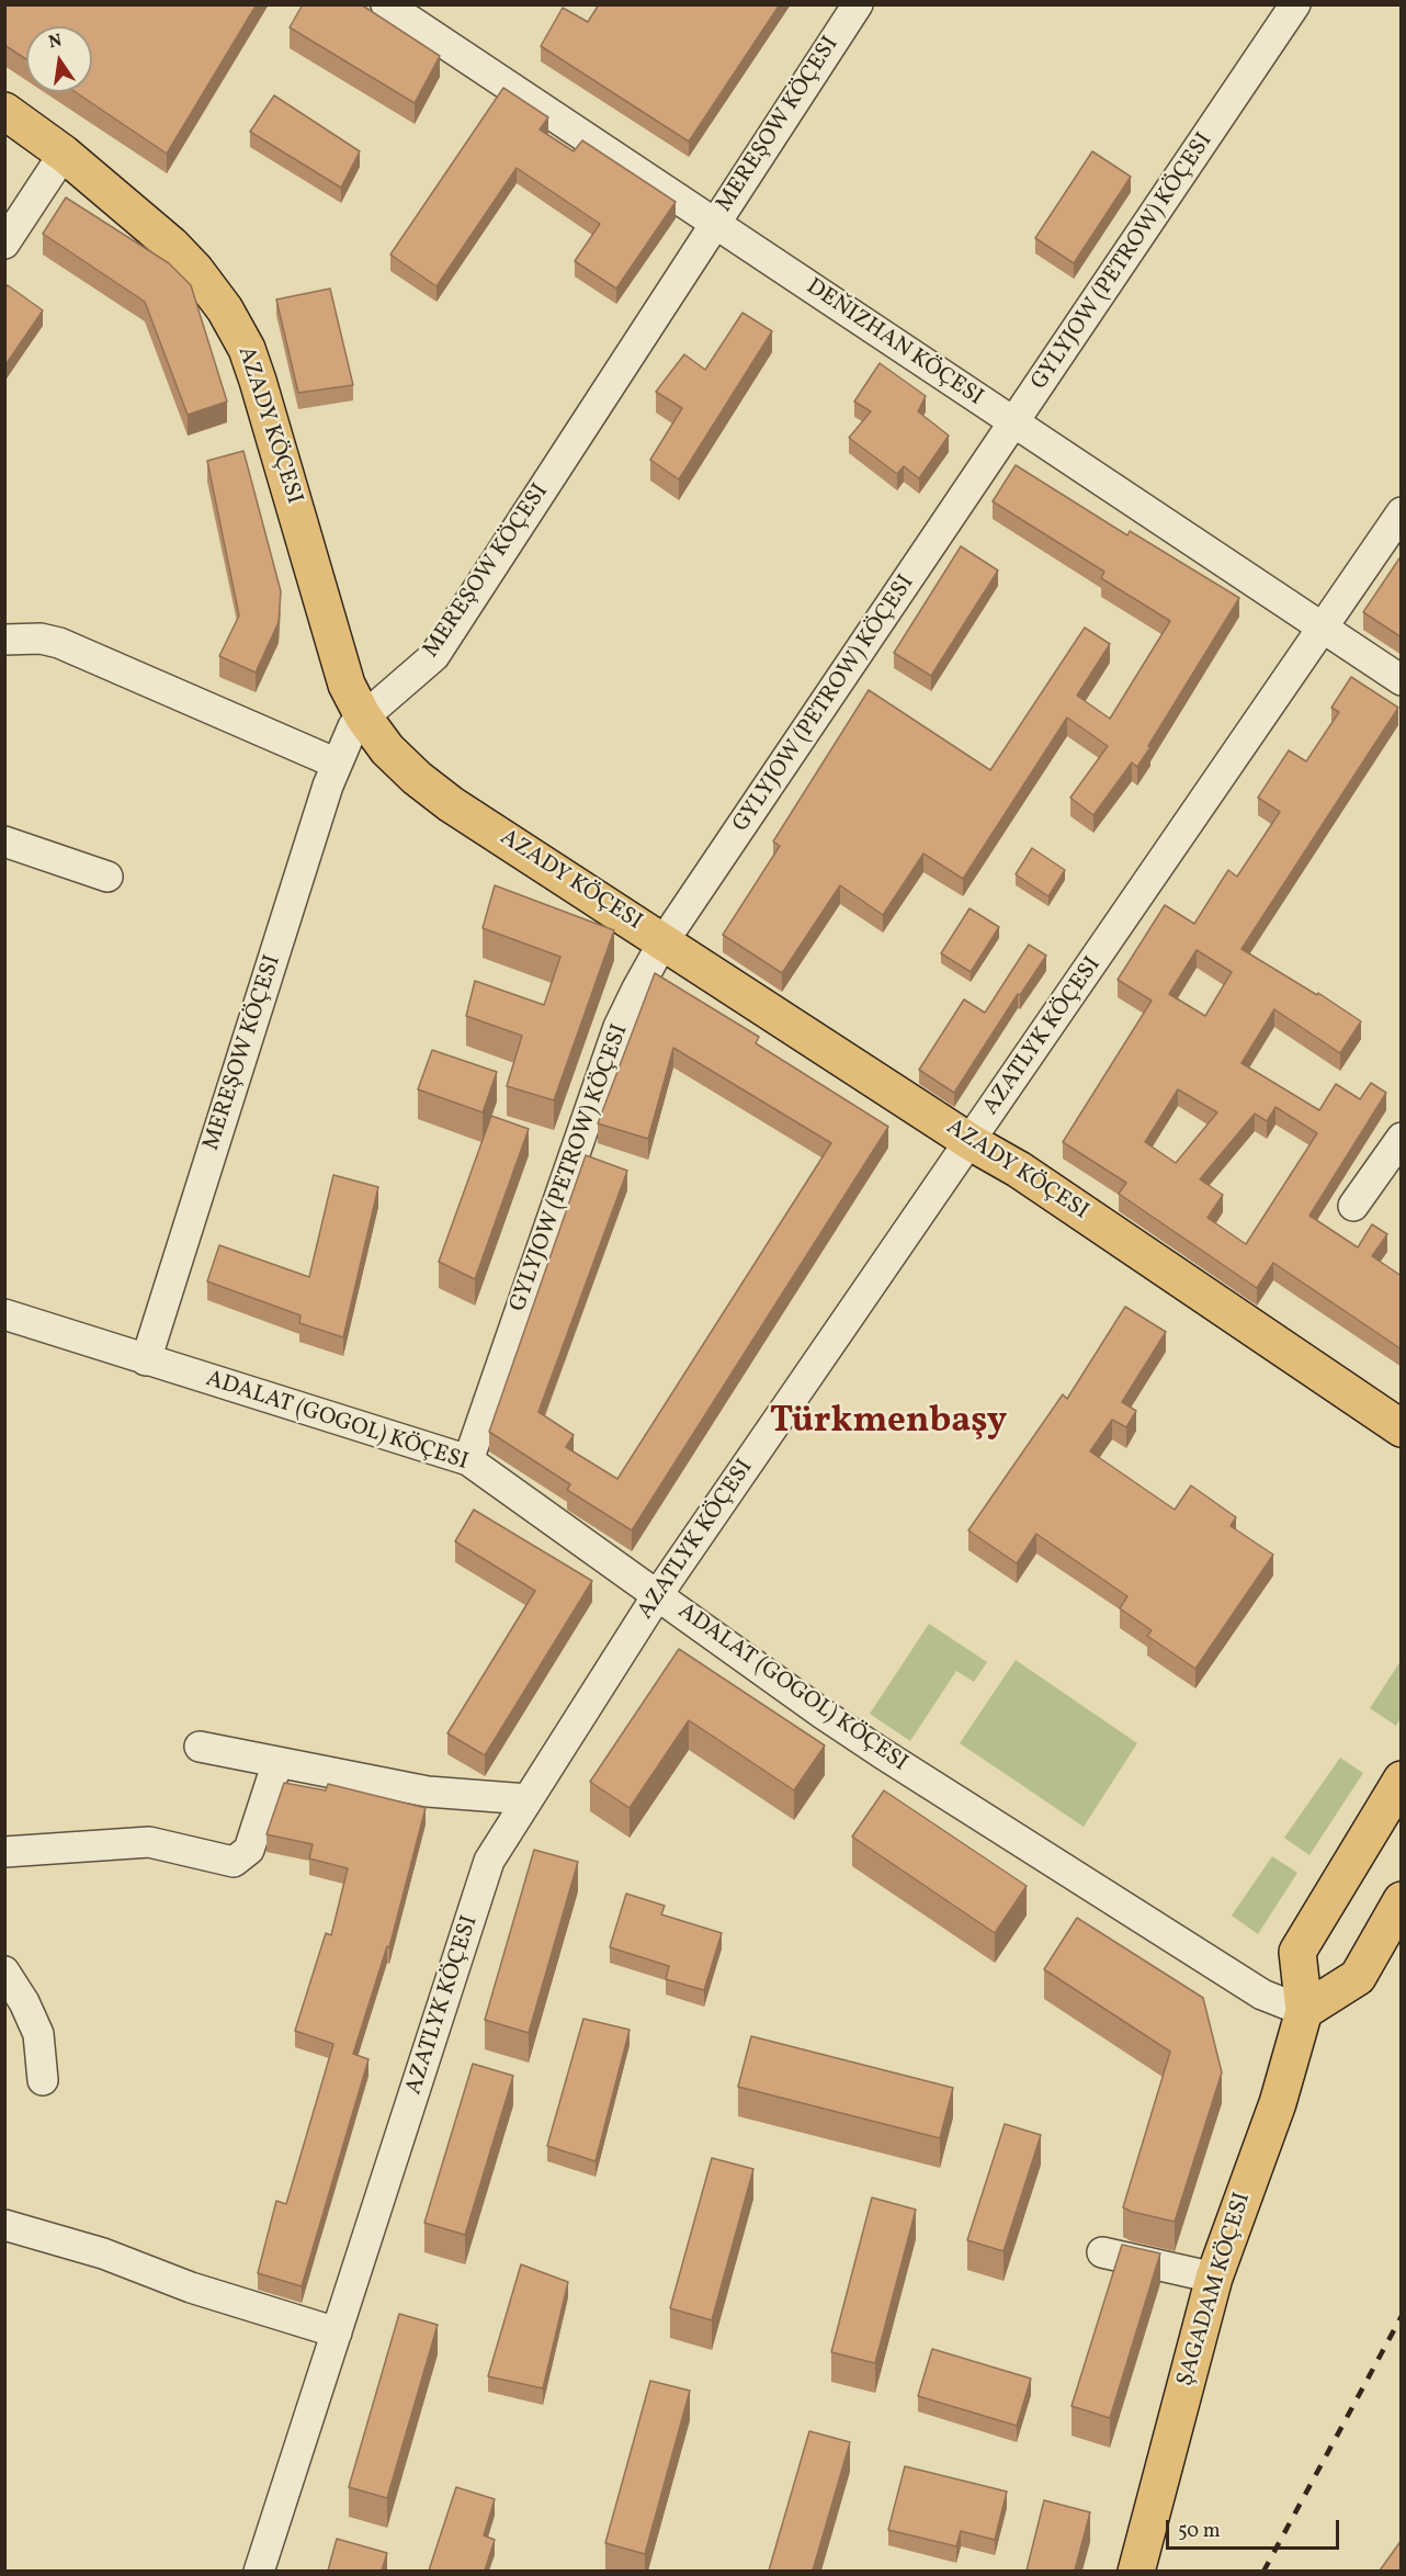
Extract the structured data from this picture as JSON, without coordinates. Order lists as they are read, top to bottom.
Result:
{
  "streets": {
    "main road": ["AZADY KÖÇESI", "ŞAGADAM KÖÇESI"],
    "street": [
      "MEREŞOW KÖÇESI",
      "GYLYJOW (PETROW) KÖÇESI",
      "DEŇIZHAN KÖÇESI",
      "AZATLYK KÖÇESI",
      "ADALAT (GOGOL) KÖÇESI"
    ]
  },
  "crossings": [
    ["MEREŞOW KÖÇESI", "DEŇIZHAN KÖÇESI"],
    ["MEREŞOW KÖÇESI", "AZADY KÖÇESI"],
    ["MEREŞOW KÖÇESI", "ADALAT (GOGOL) KÖÇESI"],
    ["GYLYJOW (PETROW) KÖÇESI", "DEŇIZHAN KÖÇESI"],
    ["GYLYJOW (PETROW) KÖÇESI", "AZADY KÖÇESI"],
    ["GYLYJOW (PETROW) KÖÇESI", "ADALAT (GOGOL) KÖÇESI"],
    ["DEŇIZHAN KÖÇESI", "AZATLYK KÖÇESI"],
    ["AZADY KÖÇESI", "AZATLYK KÖÇESI"],
    ["AZATLYK KÖÇESI", "ADALAT (GOGOL) KÖÇESI"],
    ["ADALAT (GOGOL) KÖÇESI", "ŞAGADAM KÖÇESI"]
  ],
  "districts": ["Türkmenbaşy"],
  "scale_bar": "50 m",
  "north": "top"
}
